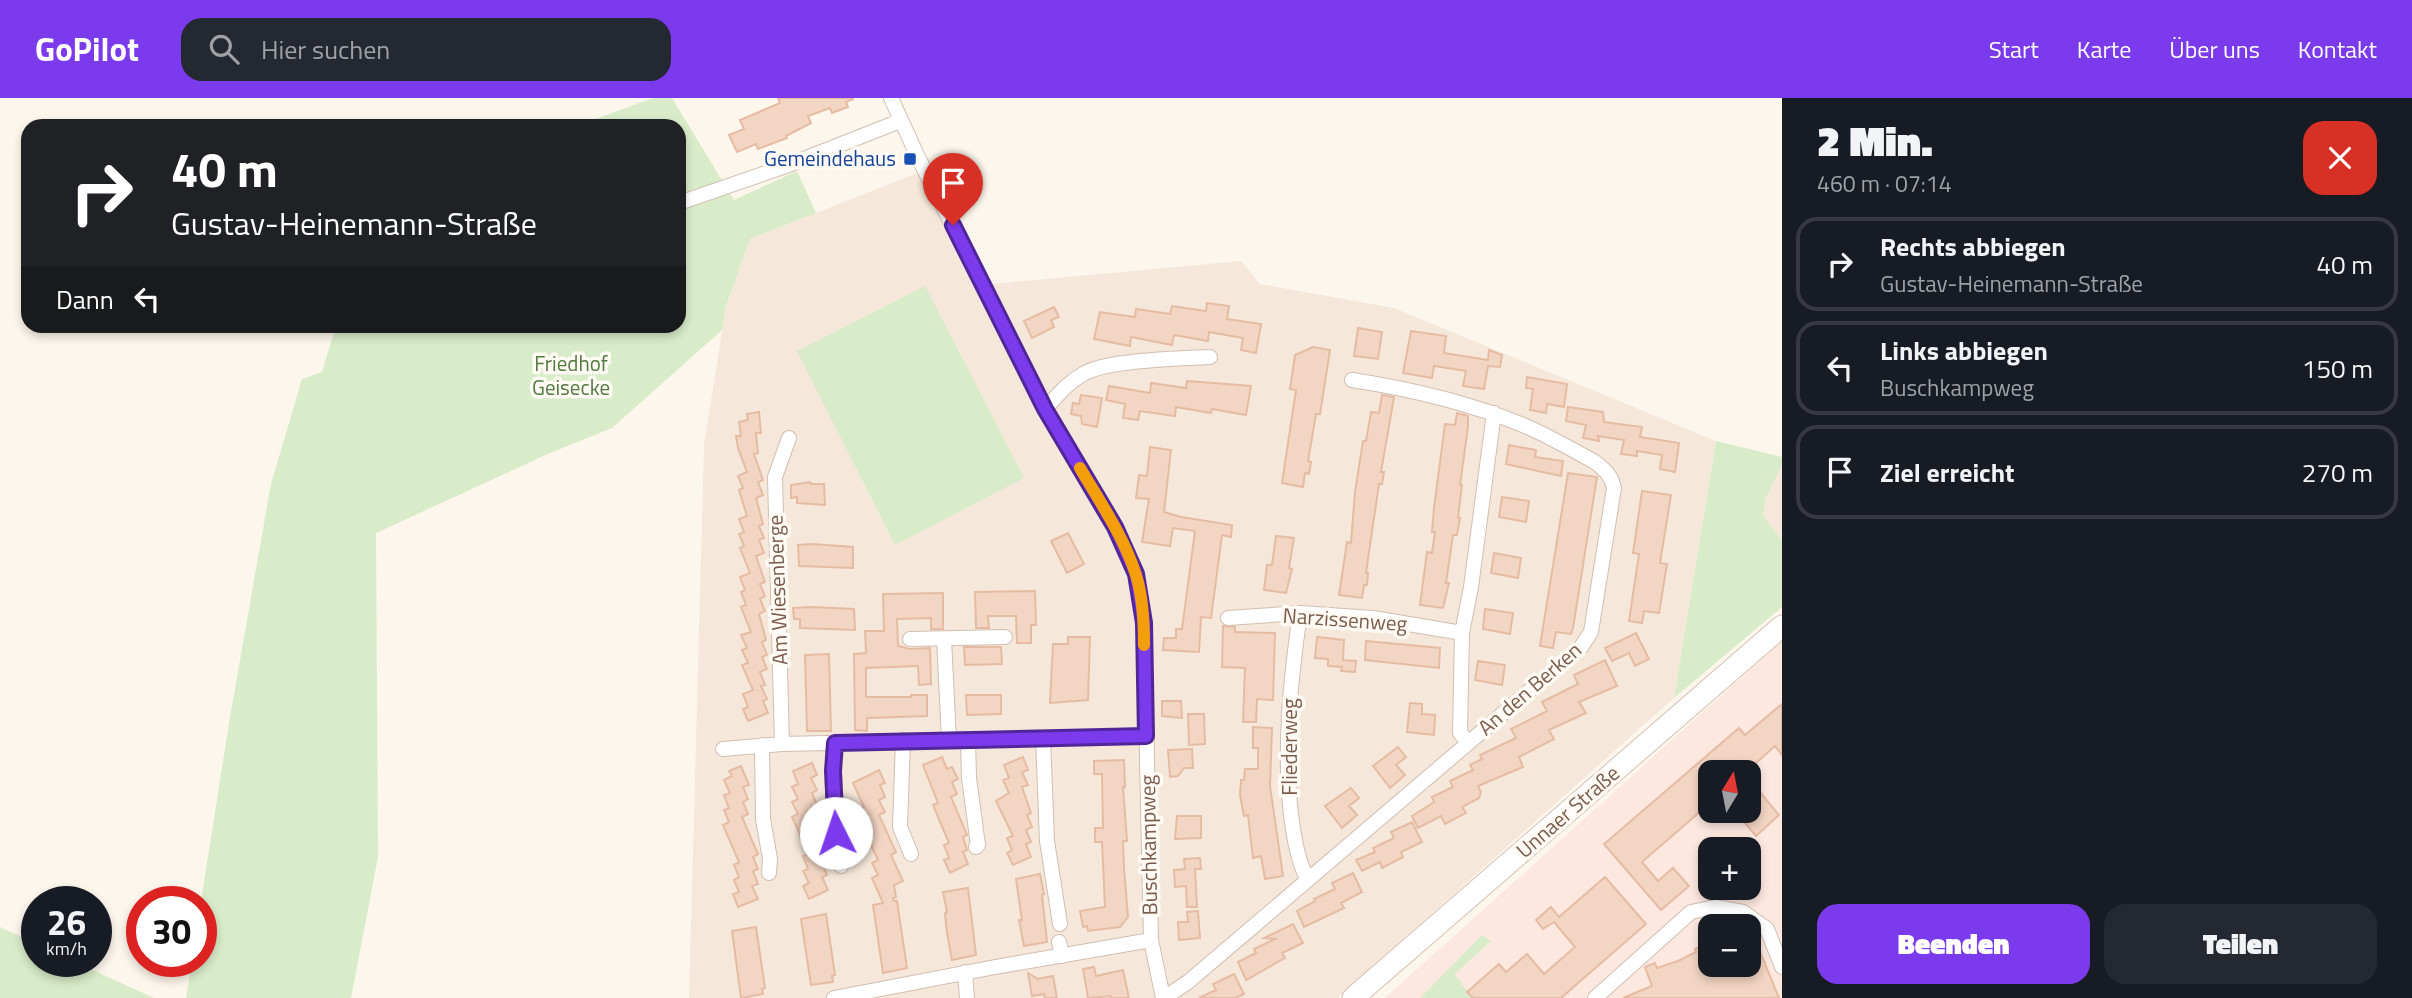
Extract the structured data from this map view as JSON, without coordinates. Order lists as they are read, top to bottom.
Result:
{
  "streets": {
    "main road": ["Unnaer Straße"],
    "street": [
      "Am Wiesenberge",
      "Narzissenweg",
      "An den Berken",
      "Fliederweg",
      "Buschkampweg"
    ]
  },
  "crossings": [
    ["Narzissenweg", "Fliederweg"],
    ["An den Berken", "Fliederweg"],
    ["An den Berken", "Buschkampweg"]
  ],
  "parks": ["Friedhof Geisecke"],
  "places": {
    "transit": ["Gemeindehaus"]
  },
  "north": "top",
  "page": {
    "header": "GoPilot",
    "search": "Hier suchen",
    "nav": [
      "Start",
      "Karte",
      "Über uns",
      "Kontakt"
    ],
    "heading": ["2 Min.", "460 m · 07:14"],
    "turn": ["40 m", "Gustav-Heinemann-Straße"],
    "list": [
      {
        "name": "Rechts abbiegen",
        "note": "Gustav-Heinemann-Straße",
        "value": "40 m"
      },
      {
        "name": "Links abbiegen",
        "note": "Buschkampweg",
        "value": "150 m"
      },
      {
        "name": "Ziel erreicht",
        "value": "270 m"
      }
    ],
    "then": "Dann",
    "map_buttons": ["+", "−"],
    "speed": "26 km/h",
    "limit": "30",
    "buttons": ["Beenden", "Teilen"]
  }
}
